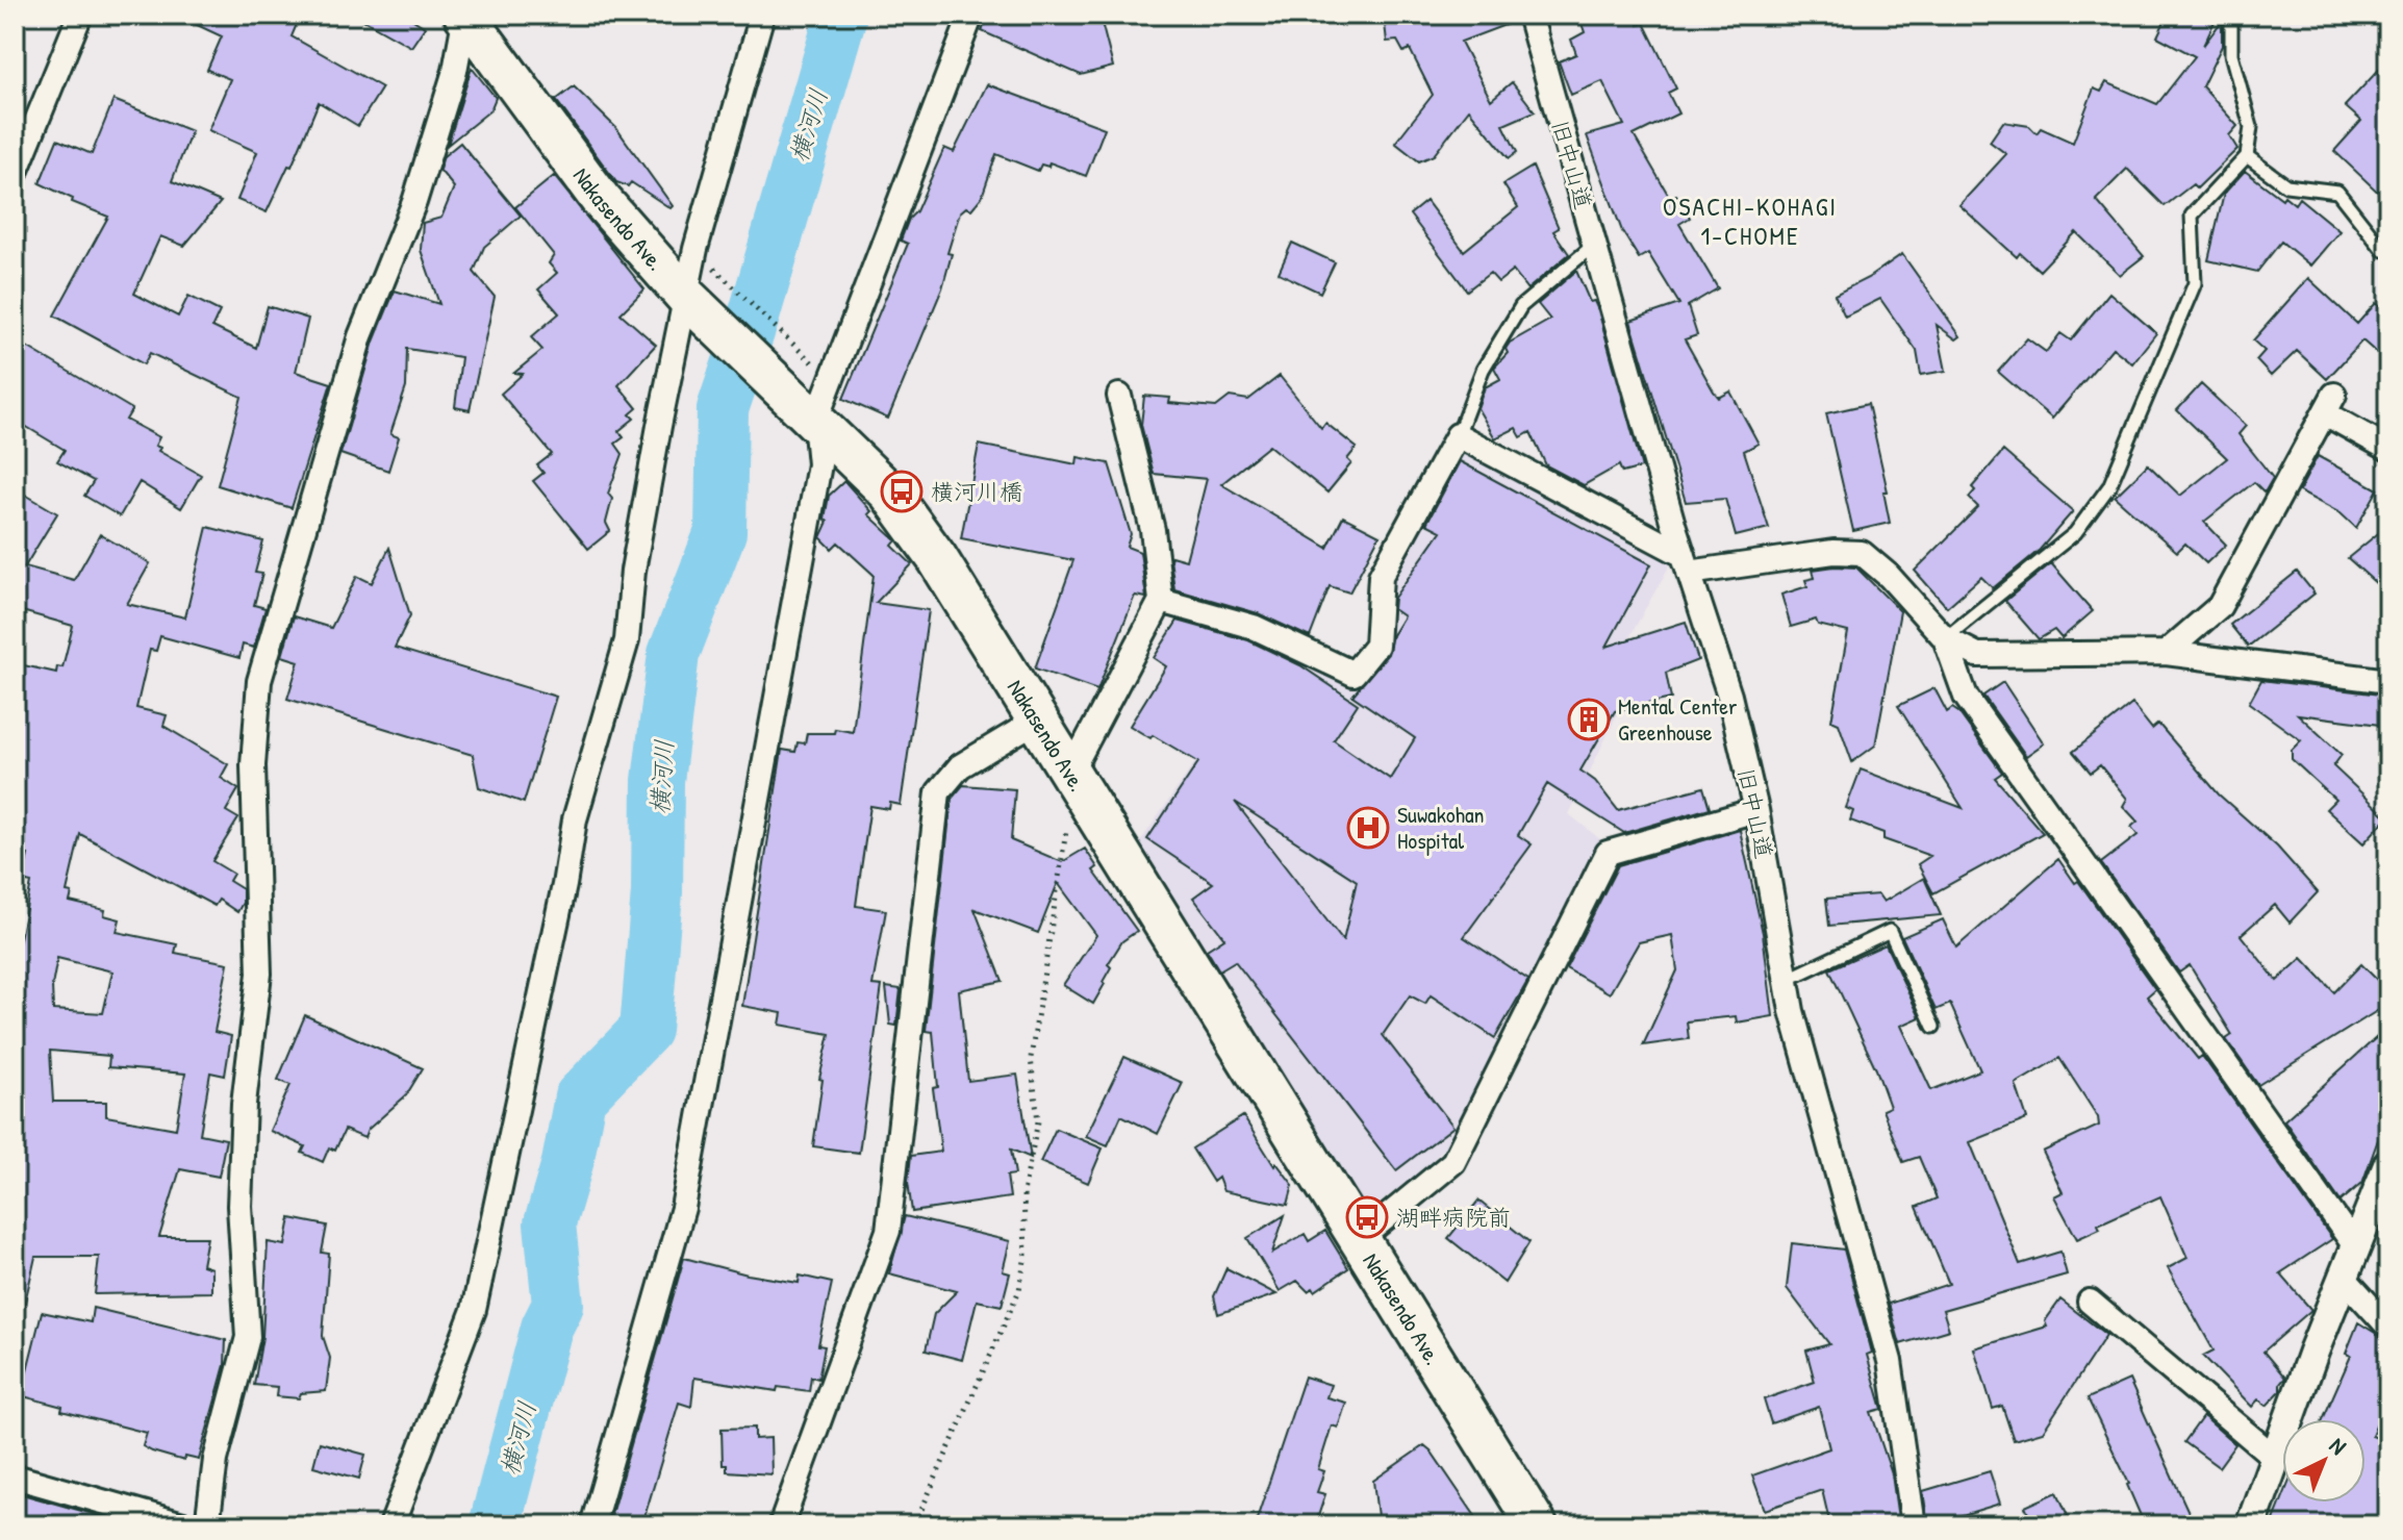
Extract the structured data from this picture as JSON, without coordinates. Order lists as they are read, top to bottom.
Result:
{
  "streets": {
    "highway": ["Nakasendo Ave."],
    "street": ["旧中山道"]
  },
  "districts": ["OSACHI-KOHAGI 1-CHOME"],
  "water": ["横河川"],
  "places": {
    "bus stop": ["横河川橋", "湖畔病院前"],
    "building": ["Mental Center Greenhouse"],
    "hospital": ["Suwakohan Hospital"]
  },
  "north": "top right"
}
